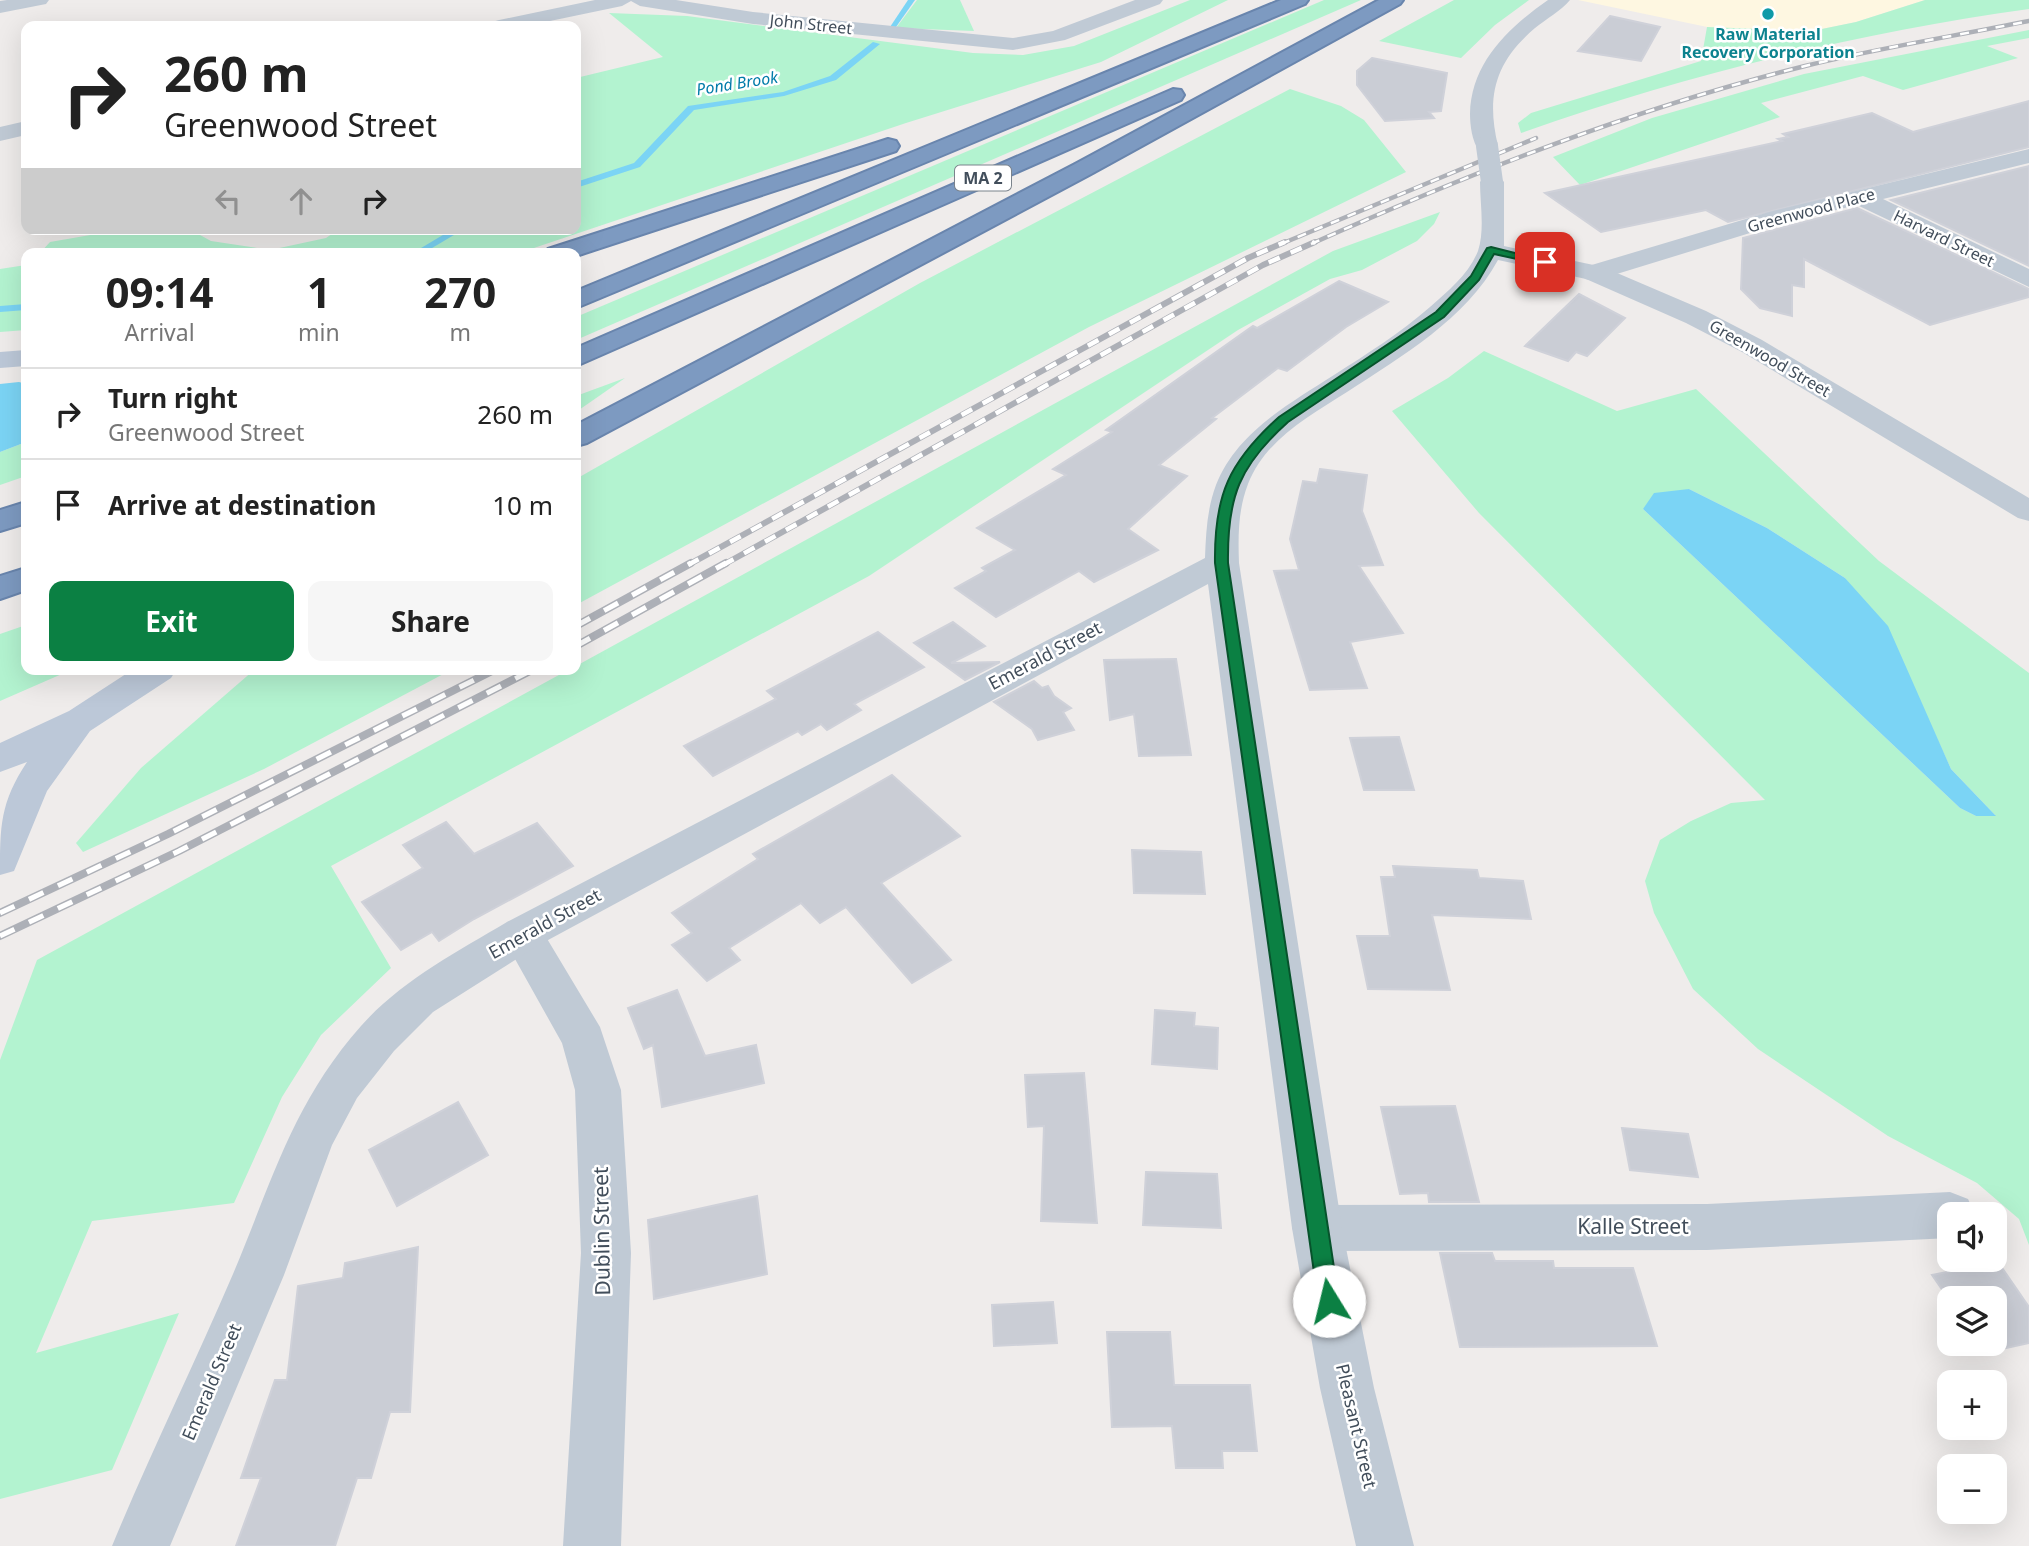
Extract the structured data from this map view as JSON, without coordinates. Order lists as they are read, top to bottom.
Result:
{
  "streets": {
    "highway": ["MA 2"],
    "street": [
      "John Street",
      "Greenwood Place",
      "Harvard Street",
      "Greenwood Street",
      "Emerald Street",
      "Kalle Street",
      "Dublin Street",
      "Pleasant Street"
    ]
  },
  "crossings": [
    ["Greenwood Place", "Harvard Street"],
    ["Greenwood Place", "Greenwood Street"],
    ["Greenwood Street", "Pleasant Street"],
    ["Emerald Street", "Dublin Street"],
    ["Emerald Street", "Pleasant Street"],
    ["Kalle Street", "Pleasant Street"]
  ],
  "water": ["Pond Brook"],
  "places": ["Raw Material Recovery Corporation"],
  "page": {
    "turn": ["260 m", "Greenwood Street"],
    "eta": [
      "09:14",
      "Arrival",
      "1",
      "min",
      "270",
      "m"
    ],
    "list": [
      {
        "name": "Turn right",
        "note": "Greenwood Street",
        "value": "260 m"
      },
      {
        "name": "Arrive at destination",
        "value": "10 m"
      }
    ],
    "buttons": ["Exit", "Share"],
    "map_buttons": ["+", "−"]
  }
}
